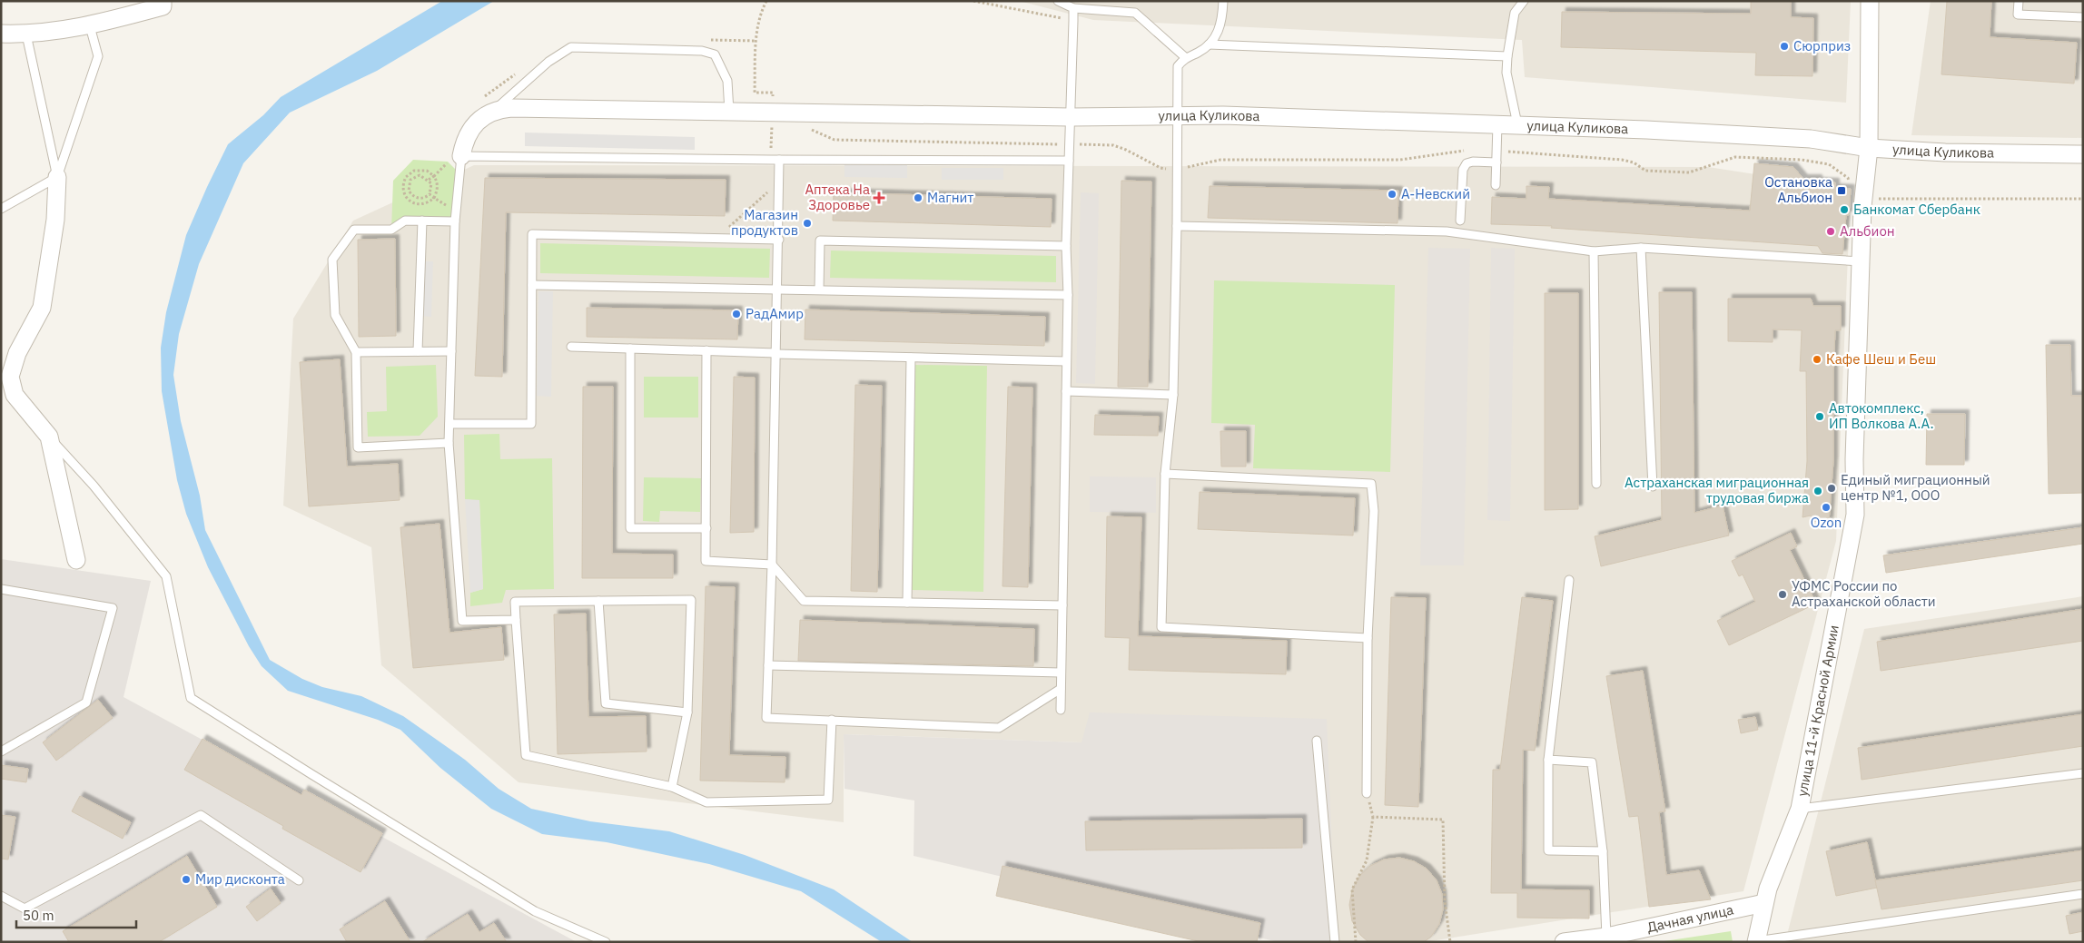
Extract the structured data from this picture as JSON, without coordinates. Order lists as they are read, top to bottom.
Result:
{
  "streets": {
    "street": ["улица Куликова", "улица 11-й Красной Армии", "Дачная улица"]
  },
  "crossings": [
    ["улица Куликова", "улица 11-й Красной Армии"],
    ["улица 11-й Красной Армии", "Дачная улица"]
  ],
  "places": {
    "other": [
      "Сюрприз",
      "А-Невский",
      "Магнит",
      "Банкомат Сбербанк",
      "Магазин продуктов",
      "Альбион",
      "РадАмир",
      "Кафе Шеш и Беш",
      "Автокомплекс, ИП Волкова А.А.",
      "Единый миграционный центр №1, ООО",
      "Астраханская миграционная трудовая биржа",
      "Ozon",
      "УФМС России по Астраханской области",
      "Мир дисконта"
    ],
    "transit": ["Остановка Альбион"],
    "health": ["Аптека На Здоровье"]
  },
  "scale_bar": "50 m"
}
